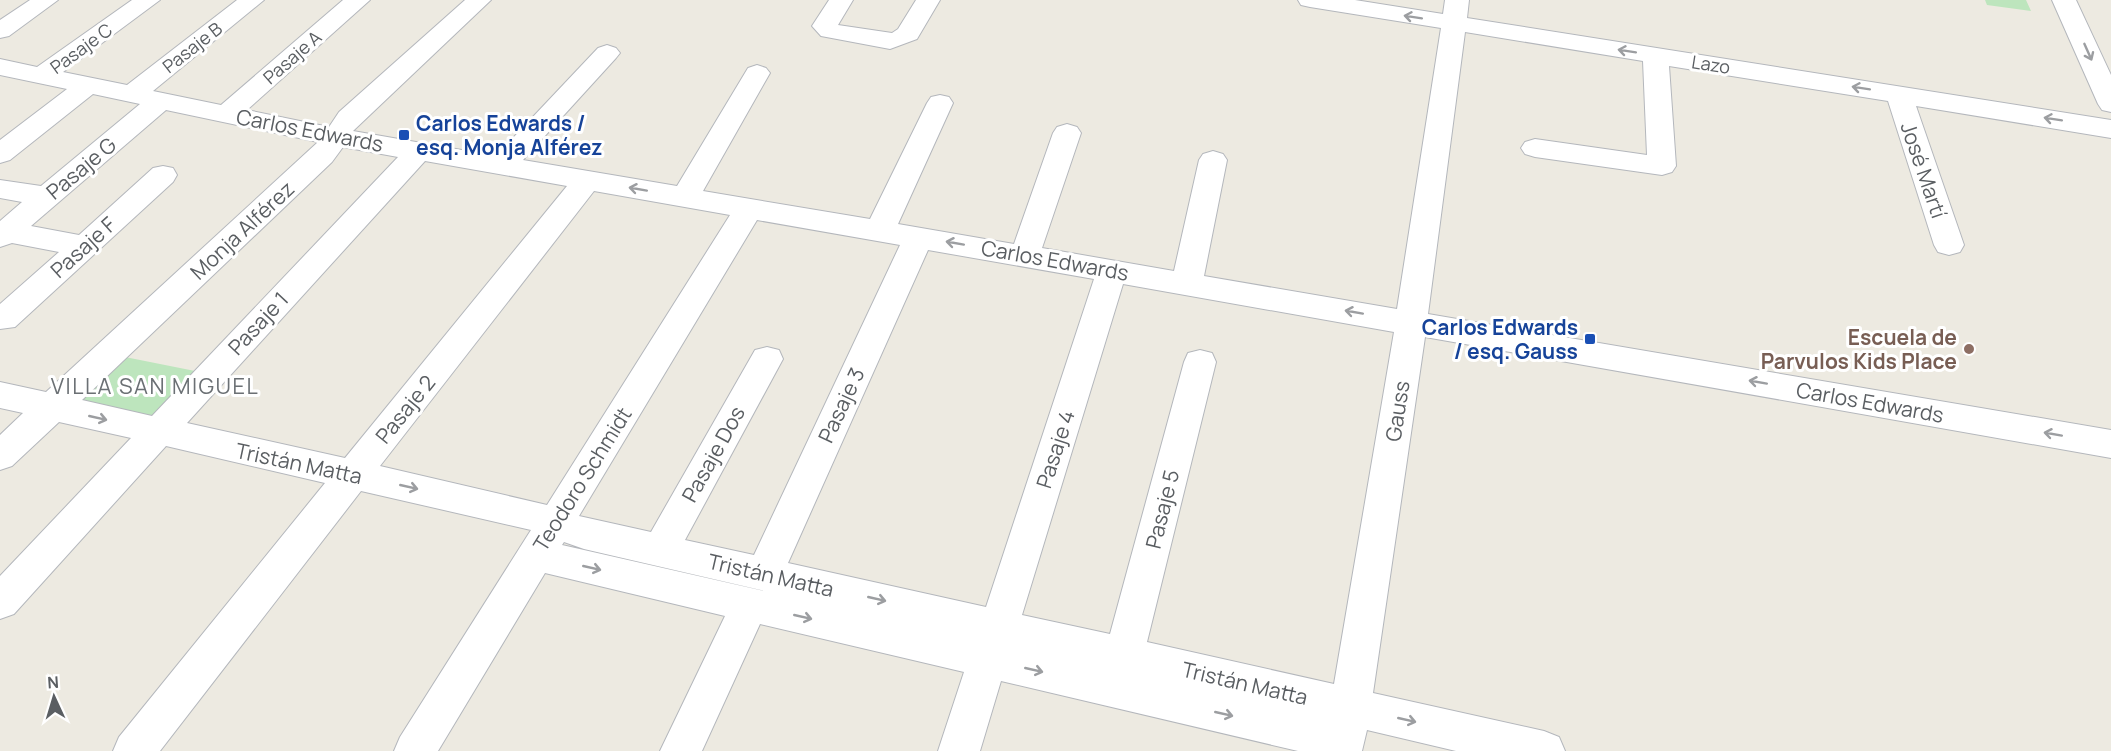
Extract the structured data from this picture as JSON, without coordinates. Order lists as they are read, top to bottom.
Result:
{
  "streets": {
    "street": [
      "Pasaje B",
      "Pasaje C",
      "Pasaje A",
      "Lazo",
      "Carlos Edwards",
      "Pasaje G",
      "José Martí",
      "Monja Alférez",
      "Pasaje F",
      "Pasaje 1",
      "Pasaje 3",
      "Pasaje 2",
      "Gauss",
      "Pasaje 4",
      "Pasaje Dos",
      "Tristán Matta",
      "Teodoro Schmidt",
      "Pasaje 5"
    ]
  },
  "crossings": [
    ["Pasaje B", "Carlos Edwards"],
    ["Pasaje C", "Carlos Edwards"],
    ["Pasaje A", "Carlos Edwards"],
    ["Lazo", "José Martí"],
    ["Lazo", "Gauss"],
    ["Carlos Edwards", "Pasaje G"],
    ["Carlos Edwards", "Monja Alférez"],
    ["Carlos Edwards", "Pasaje 1"],
    ["Carlos Edwards", "Pasaje 3"],
    ["Carlos Edwards", "Pasaje 2"],
    ["Carlos Edwards", "Gauss"],
    ["Carlos Edwards", "Pasaje 4"],
    ["Carlos Edwards", "Teodoro Schmidt"],
    ["Monja Alférez", "Tristán Matta"],
    ["Pasaje 1", "Tristán Matta"],
    ["Pasaje 3", "Tristán Matta"],
    ["Pasaje 2", "Tristán Matta"],
    ["Gauss", "Tristán Matta"],
    ["Pasaje 4", "Tristán Matta"],
    ["Pasaje Dos", "Tristán Matta"],
    ["Tristán Matta", "Teodoro Schmidt"],
    ["Tristán Matta", "Pasaje 5"]
  ],
  "one_way": ["Lazo", "Carlos Edwards"],
  "districts": ["VILLA SAN MIGUEL"],
  "places": {
    "transit": ["Carlos Edwards / esq. Monja Alférez", "Carlos Edwards / esq. Gauss"],
    "other": ["Escuela de Parvulos Kids Place"]
  },
  "north": "top"
}
